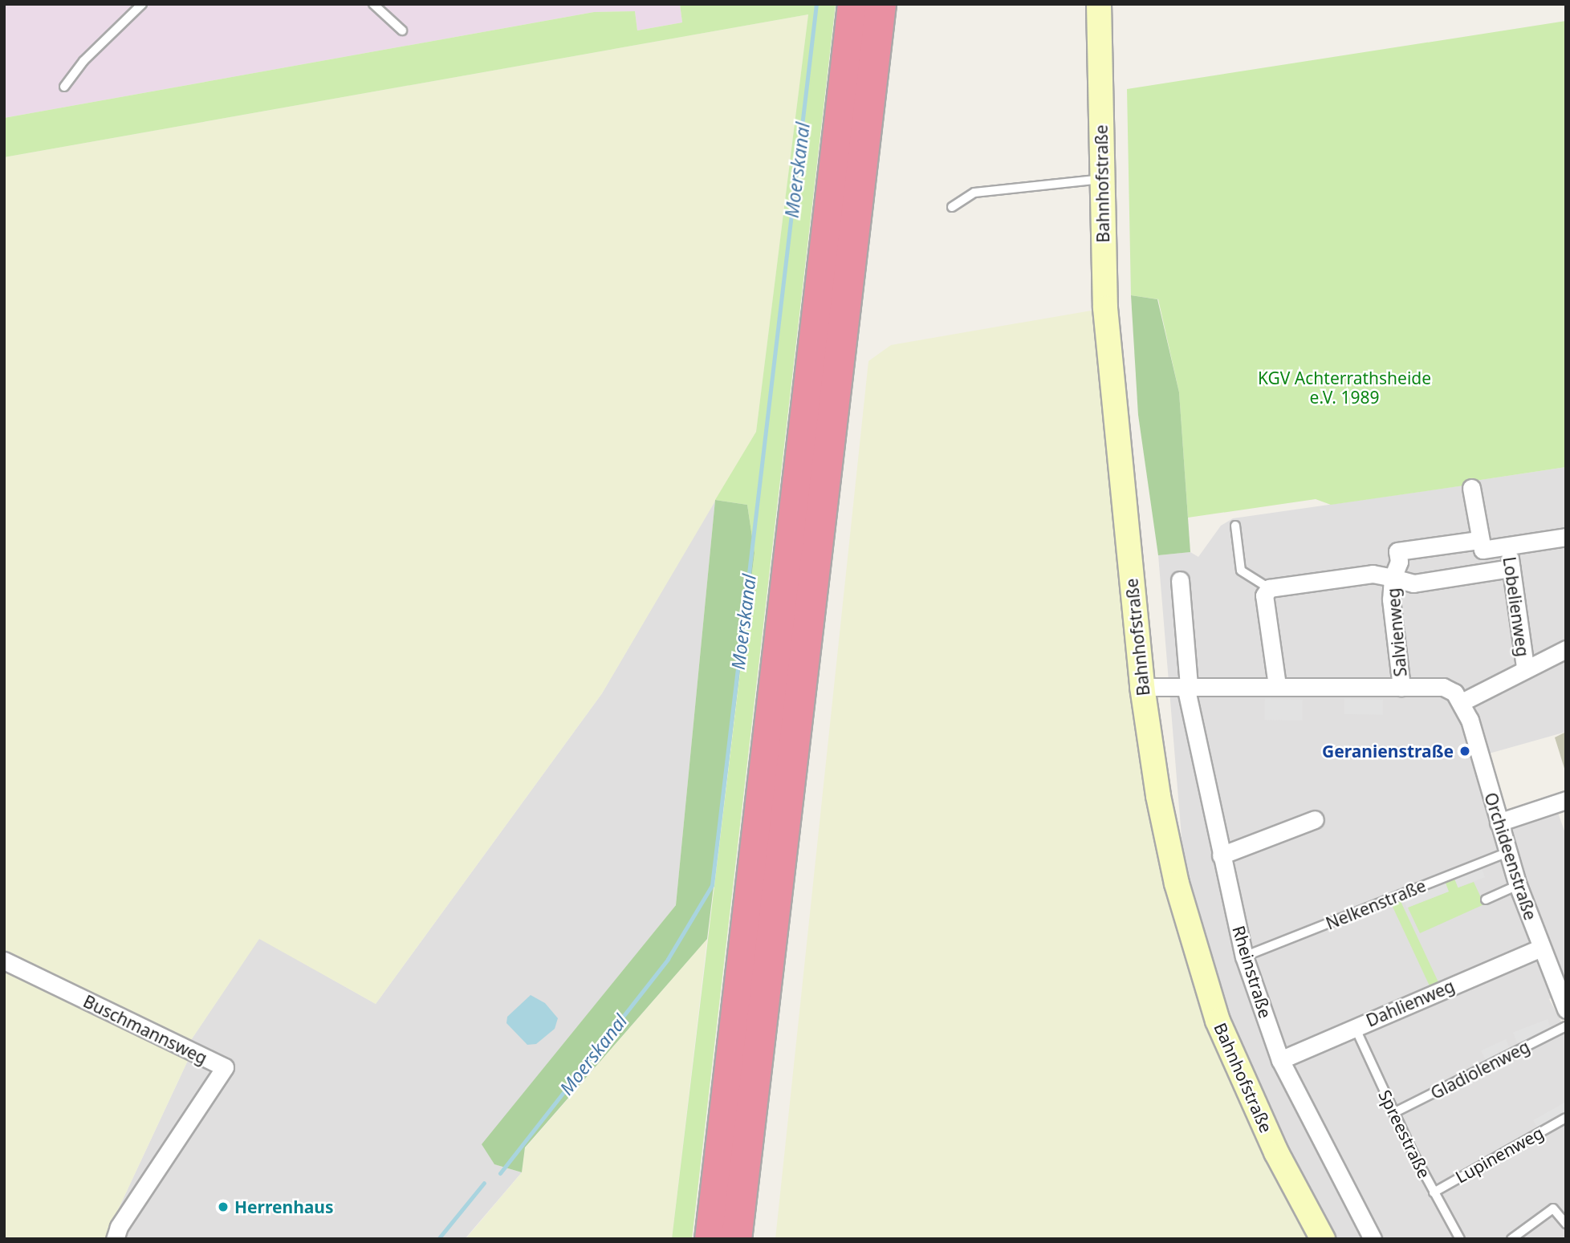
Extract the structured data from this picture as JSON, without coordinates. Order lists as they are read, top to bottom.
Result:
{
  "streets": {
    "main road": ["Bahnhofstraße"],
    "street": [
      "Lobelienweg",
      "Salvienweg",
      "Orchideenstraße",
      "Rheinstraße",
      "Dahlienweg",
      "Buschmannsweg"
    ],
    "lane": [
      "Nelkenstraße",
      "Gladiolenweg",
      "Spreestraße",
      "Lupinenweg"
    ]
  },
  "crossings": [
    ["Lobelienweg", "Salvienweg"],
    ["Orchideenstraße", "Nelkenstraße"],
    ["Orchideenstraße", "Dahlienweg"],
    ["Nelkenstraße", "Rheinstraße"],
    ["Rheinstraße", "Dahlienweg"],
    ["Dahlienweg", "Spreestraße"],
    ["Gladiolenweg", "Spreestraße"],
    ["Spreestraße", "Lupinenweg"]
  ],
  "water": ["Moerskanal"],
  "parks": ["KGV Achterrathsheide e.V. 1989"],
  "places": ["Geranienstraße", "Herrenhaus"]
}
